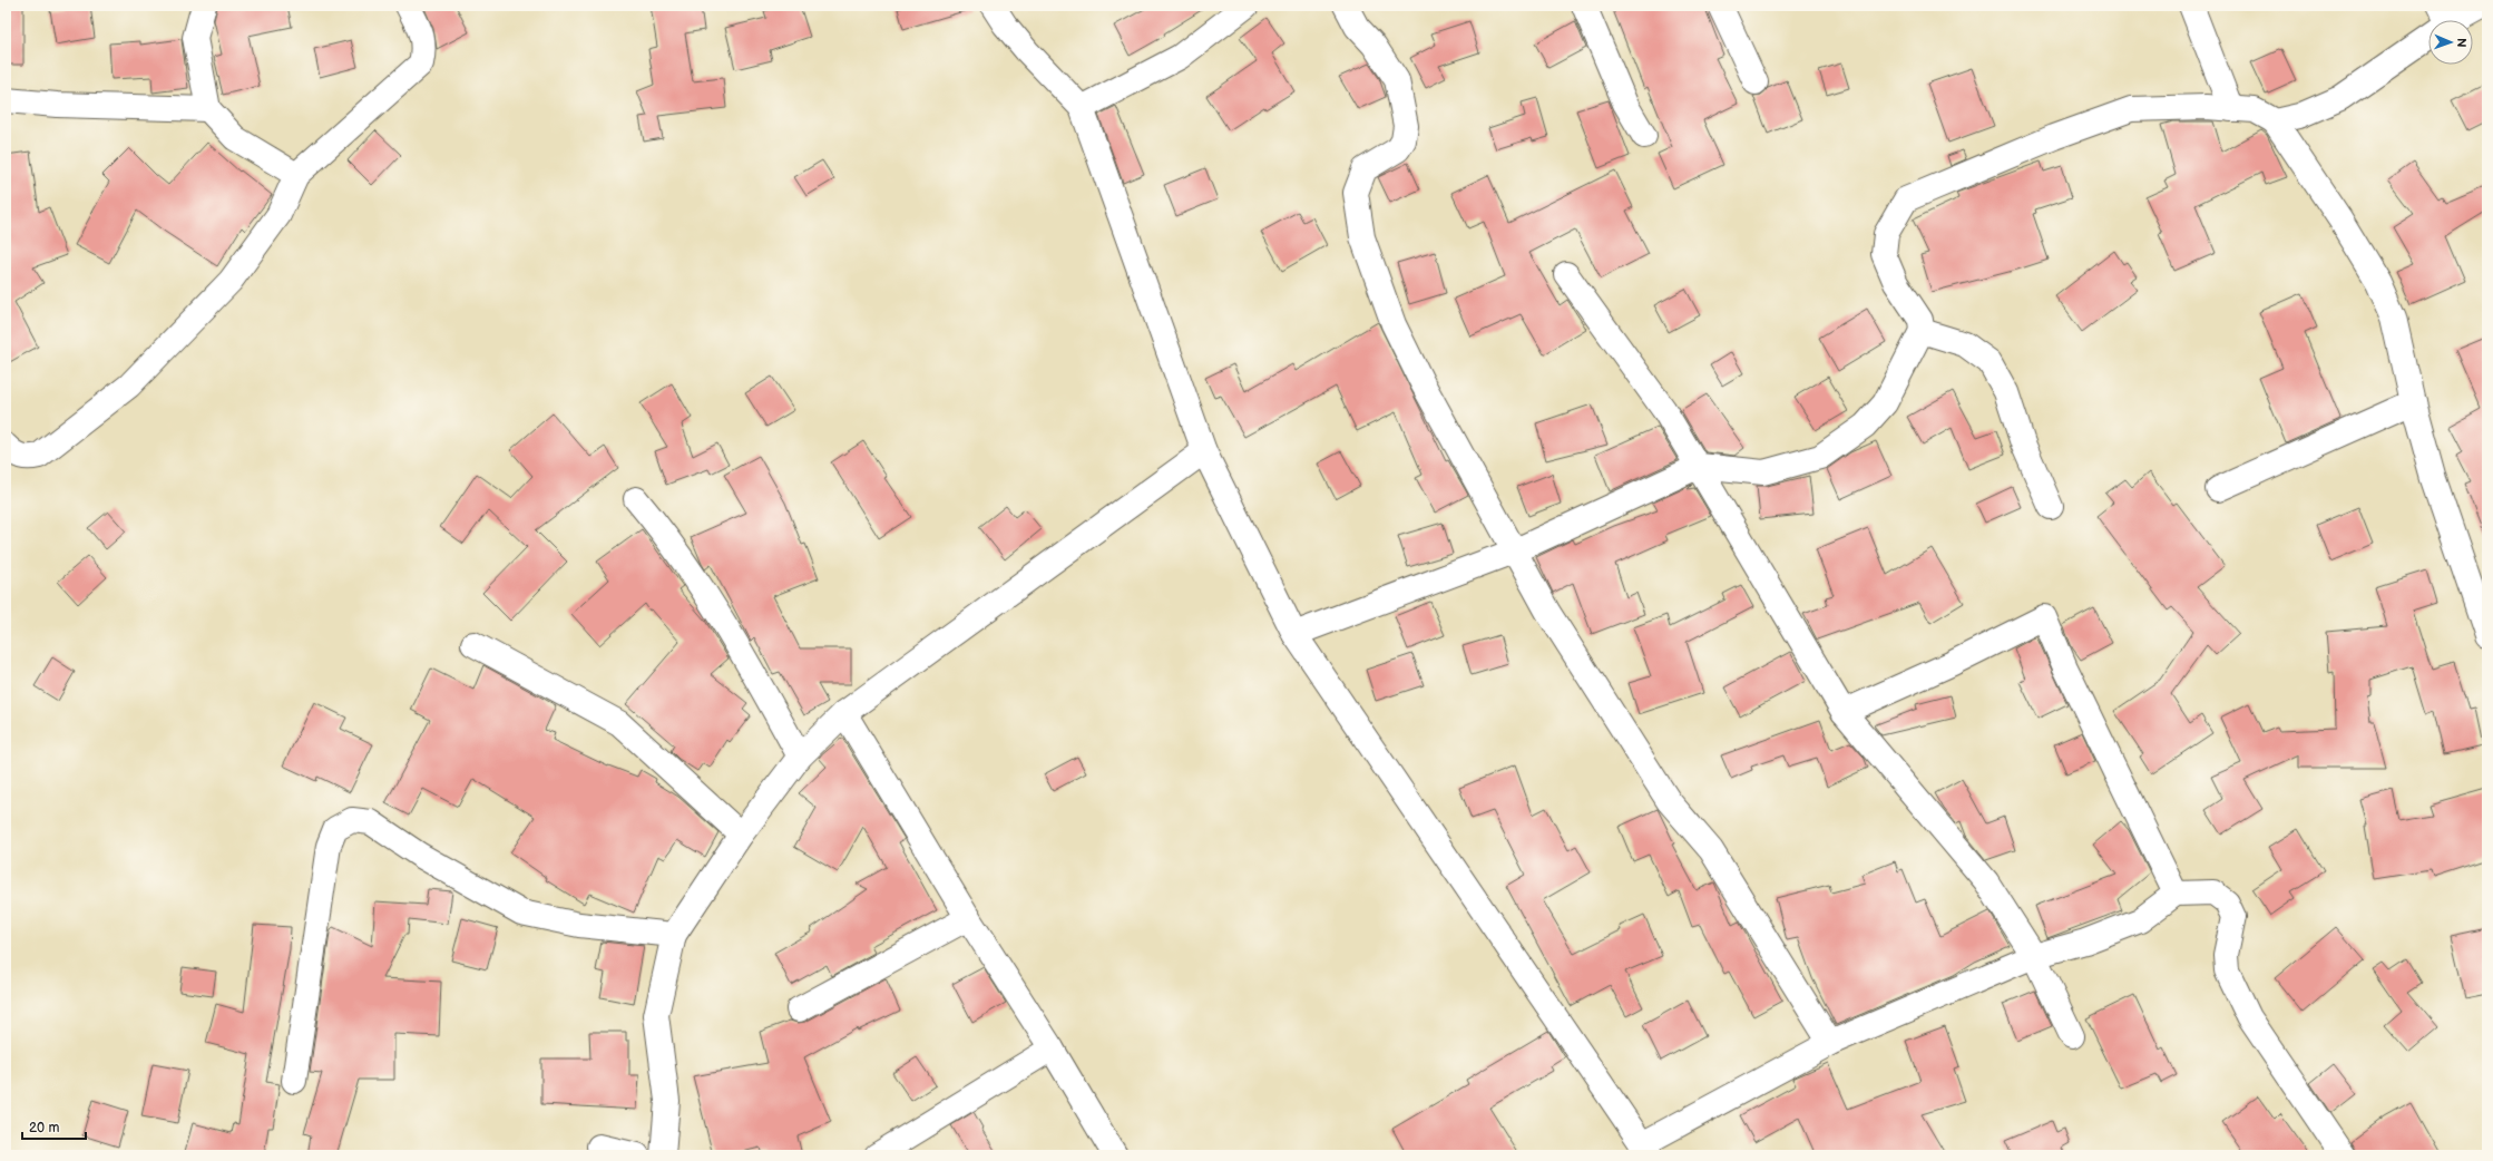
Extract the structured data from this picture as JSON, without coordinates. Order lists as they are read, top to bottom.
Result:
{
  "scale_bar": "20 m",
  "north": "right"
}
